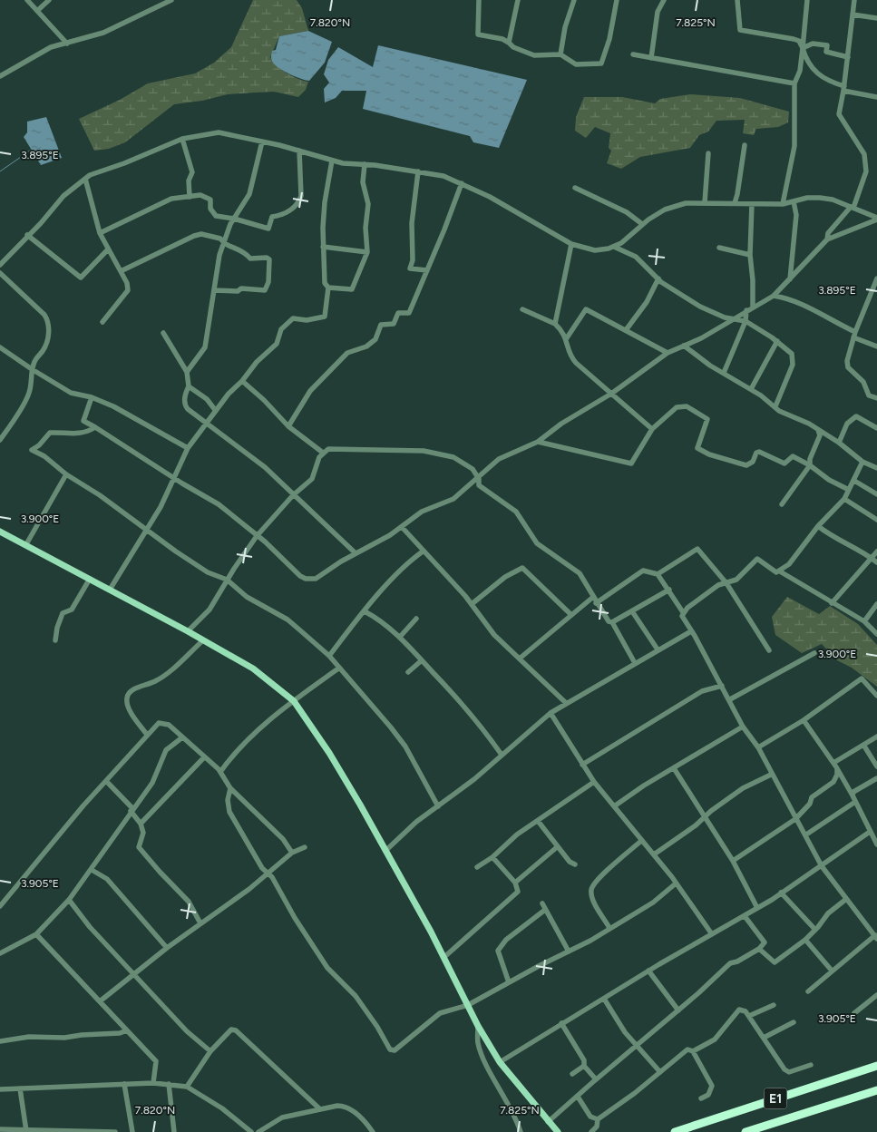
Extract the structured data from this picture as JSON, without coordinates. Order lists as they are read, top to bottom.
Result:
{
  "streets": {
    "highway": ["E1"]
  },
  "coordinates": [
    "7.820°N",
    "7.825°N",
    "3.895°E",
    "3.900°E",
    "3.905°E"
  ]
}
